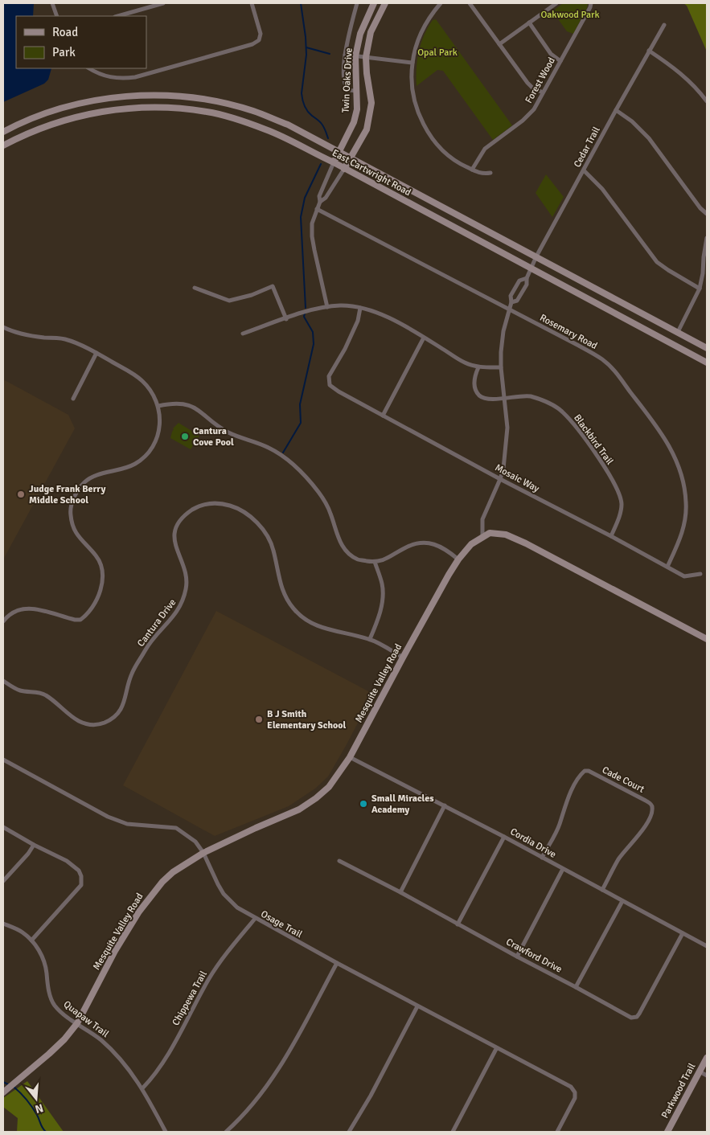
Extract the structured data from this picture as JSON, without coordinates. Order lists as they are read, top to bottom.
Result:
{
  "streets": {
    "main road": [
      "Twin Oaks Drive",
      "East Cartwright Road",
      "Mesquite Valley Road",
      "Parkwood Trail"
    ],
    "street": [
      "Forest Wood",
      "Cedar Trail",
      "Rosemary Road",
      "Blackbird Trail",
      "Mosaic Way",
      "Cantura Drive",
      "Cade Court",
      "Cordia Drive",
      "Osage Trail",
      "Crawford Drive",
      "Chippewa Trail",
      "Quapaw Trail"
    ]
  },
  "crossings": [
    ["Twin Oaks Drive", "East Cartwright Road"],
    ["Twin Oaks Drive", "Rosemary Road"],
    ["Cedar Trail", "East Cartwright Road"],
    ["Cedar Trail", "Rosemary Road"],
    ["Cedar Trail", "Blackbird Trail"],
    ["Cedar Trail", "Mosaic Way"],
    ["Cedar Trail", "Mesquite Valley Road"],
    ["Rosemary Road", "Mosaic Way"],
    ["Blackbird Trail", "Mosaic Way"],
    ["Cantura Drive", "Mesquite Valley Road"],
    ["Mesquite Valley Road", "Cordia Drive"],
    ["Mesquite Valley Road", "Osage Trail"],
    ["Mesquite Valley Road", "Quapaw Trail"],
    ["Cade Court", "Cordia Drive"],
    ["Cordia Drive", "Crawford Drive"],
    ["Osage Trail", "Chippewa Trail"],
    ["Chippewa Trail", "Quapaw Trail"]
  ],
  "parks": ["Oakwood Park", "Opal Park"],
  "places": [
    "Cantura Cove Pool",
    "Judge Frank Berry Middle School",
    "B J Smith Elementary School",
    "Small Miracles Academy"
  ],
  "legend": ["Road", "Park"],
  "north": "bottom"
}
